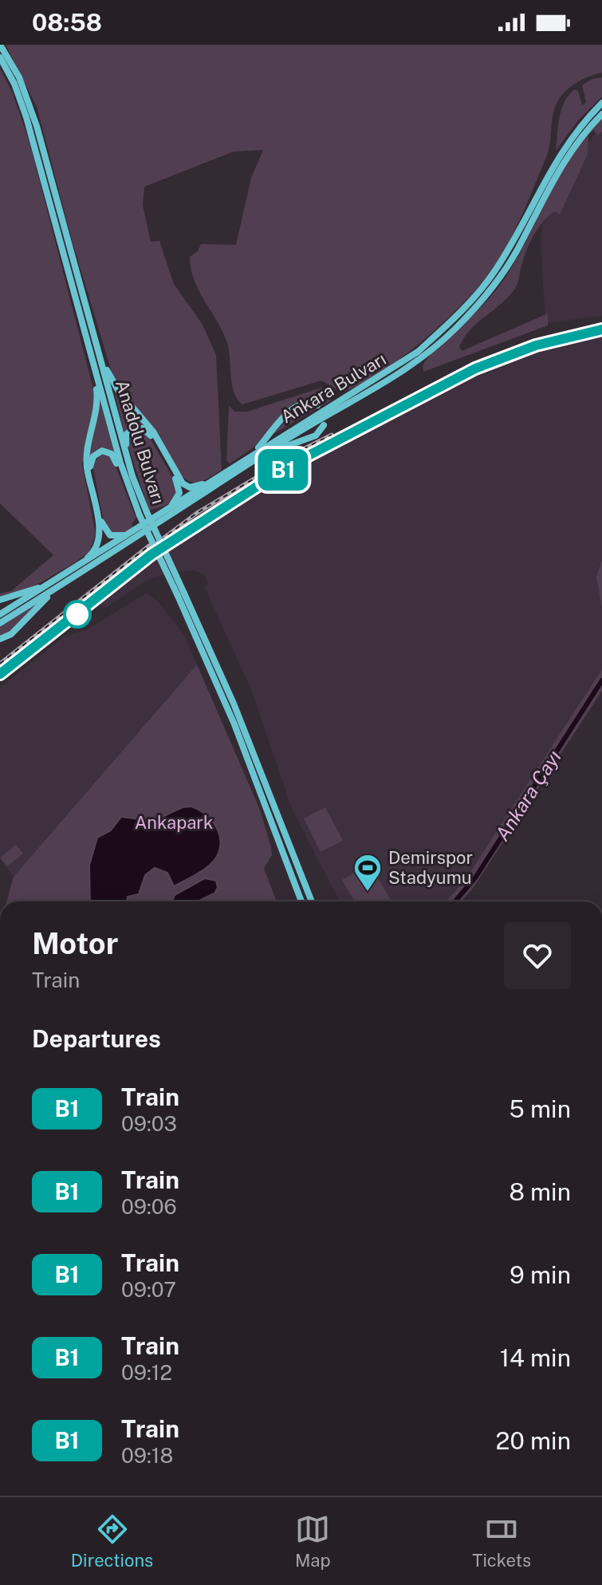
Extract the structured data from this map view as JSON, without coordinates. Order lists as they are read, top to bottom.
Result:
{
  "streets": {
    "main road": ["Ankara Bulvarı", "Anadolu Bulvarı"]
  },
  "water": ["Ankara Çayı"],
  "parks": ["Ankapark"],
  "places": {
    "sports": ["Demirspor Stadyumu"]
  },
  "page": {
    "status": "08:58",
    "on_map": "B1",
    "heading": [
      ["Motor", "Train"],
      "Departures"
    ],
    "list": [
      {
        "mark": "B1",
        "name": "Train",
        "note": "09:03",
        "value": "5 min"
      },
      {
        "mark": "B1",
        "name": "Train",
        "note": "09:06",
        "value": "8 min"
      },
      {
        "mark": "B1",
        "name": "Train",
        "note": "09:07",
        "value": "9 min"
      },
      {
        "mark": "B1",
        "name": "Train",
        "note": "09:12",
        "value": "14 min"
      },
      {
        "mark": "B1",
        "name": "Train",
        "note": "09:18",
        "value": "20 min"
      }
    ],
    "tabs": ["Directions", "Map", "Tickets"]
  }
}
